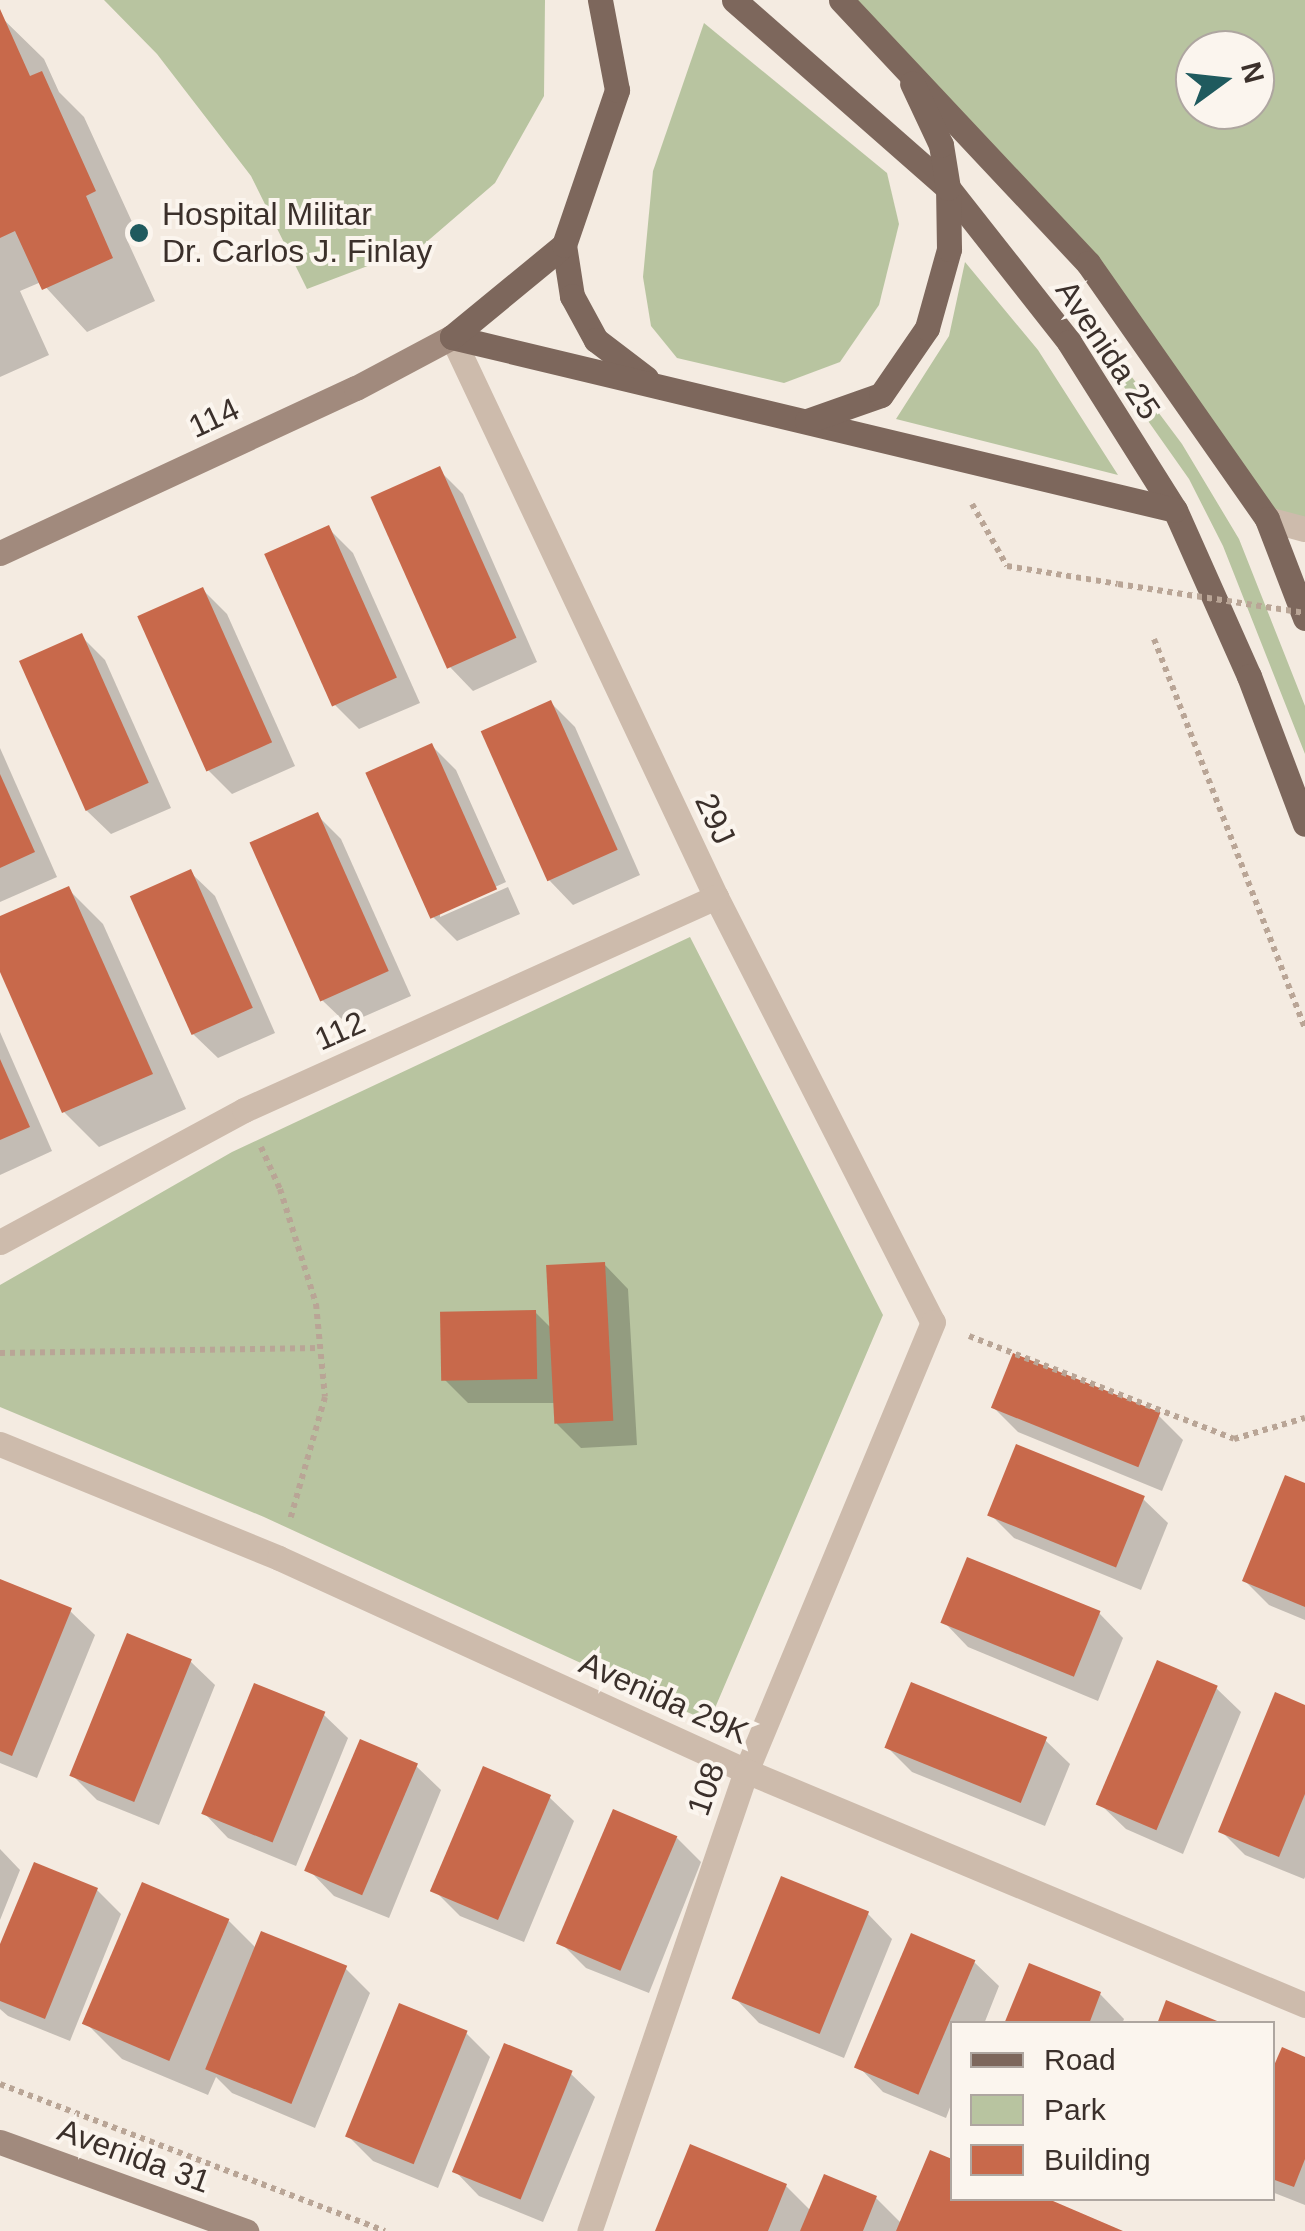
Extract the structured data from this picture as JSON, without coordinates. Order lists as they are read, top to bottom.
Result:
{
  "streets": {
    "main road": ["Avenida 25", "114", "Avenida 31"],
    "street": [
      "29J",
      "112",
      "Avenida 29K",
      "108"
    ]
  },
  "crossings": [
    ["114", "29J"],
    ["29J", "112"],
    ["29J", "108"],
    ["Avenida 29K", "108"]
  ],
  "places": ["Hospital Militar Dr. Carlos J. Finlay"],
  "legend": ["Road", "Park", "Building"],
  "north": "right"
}
